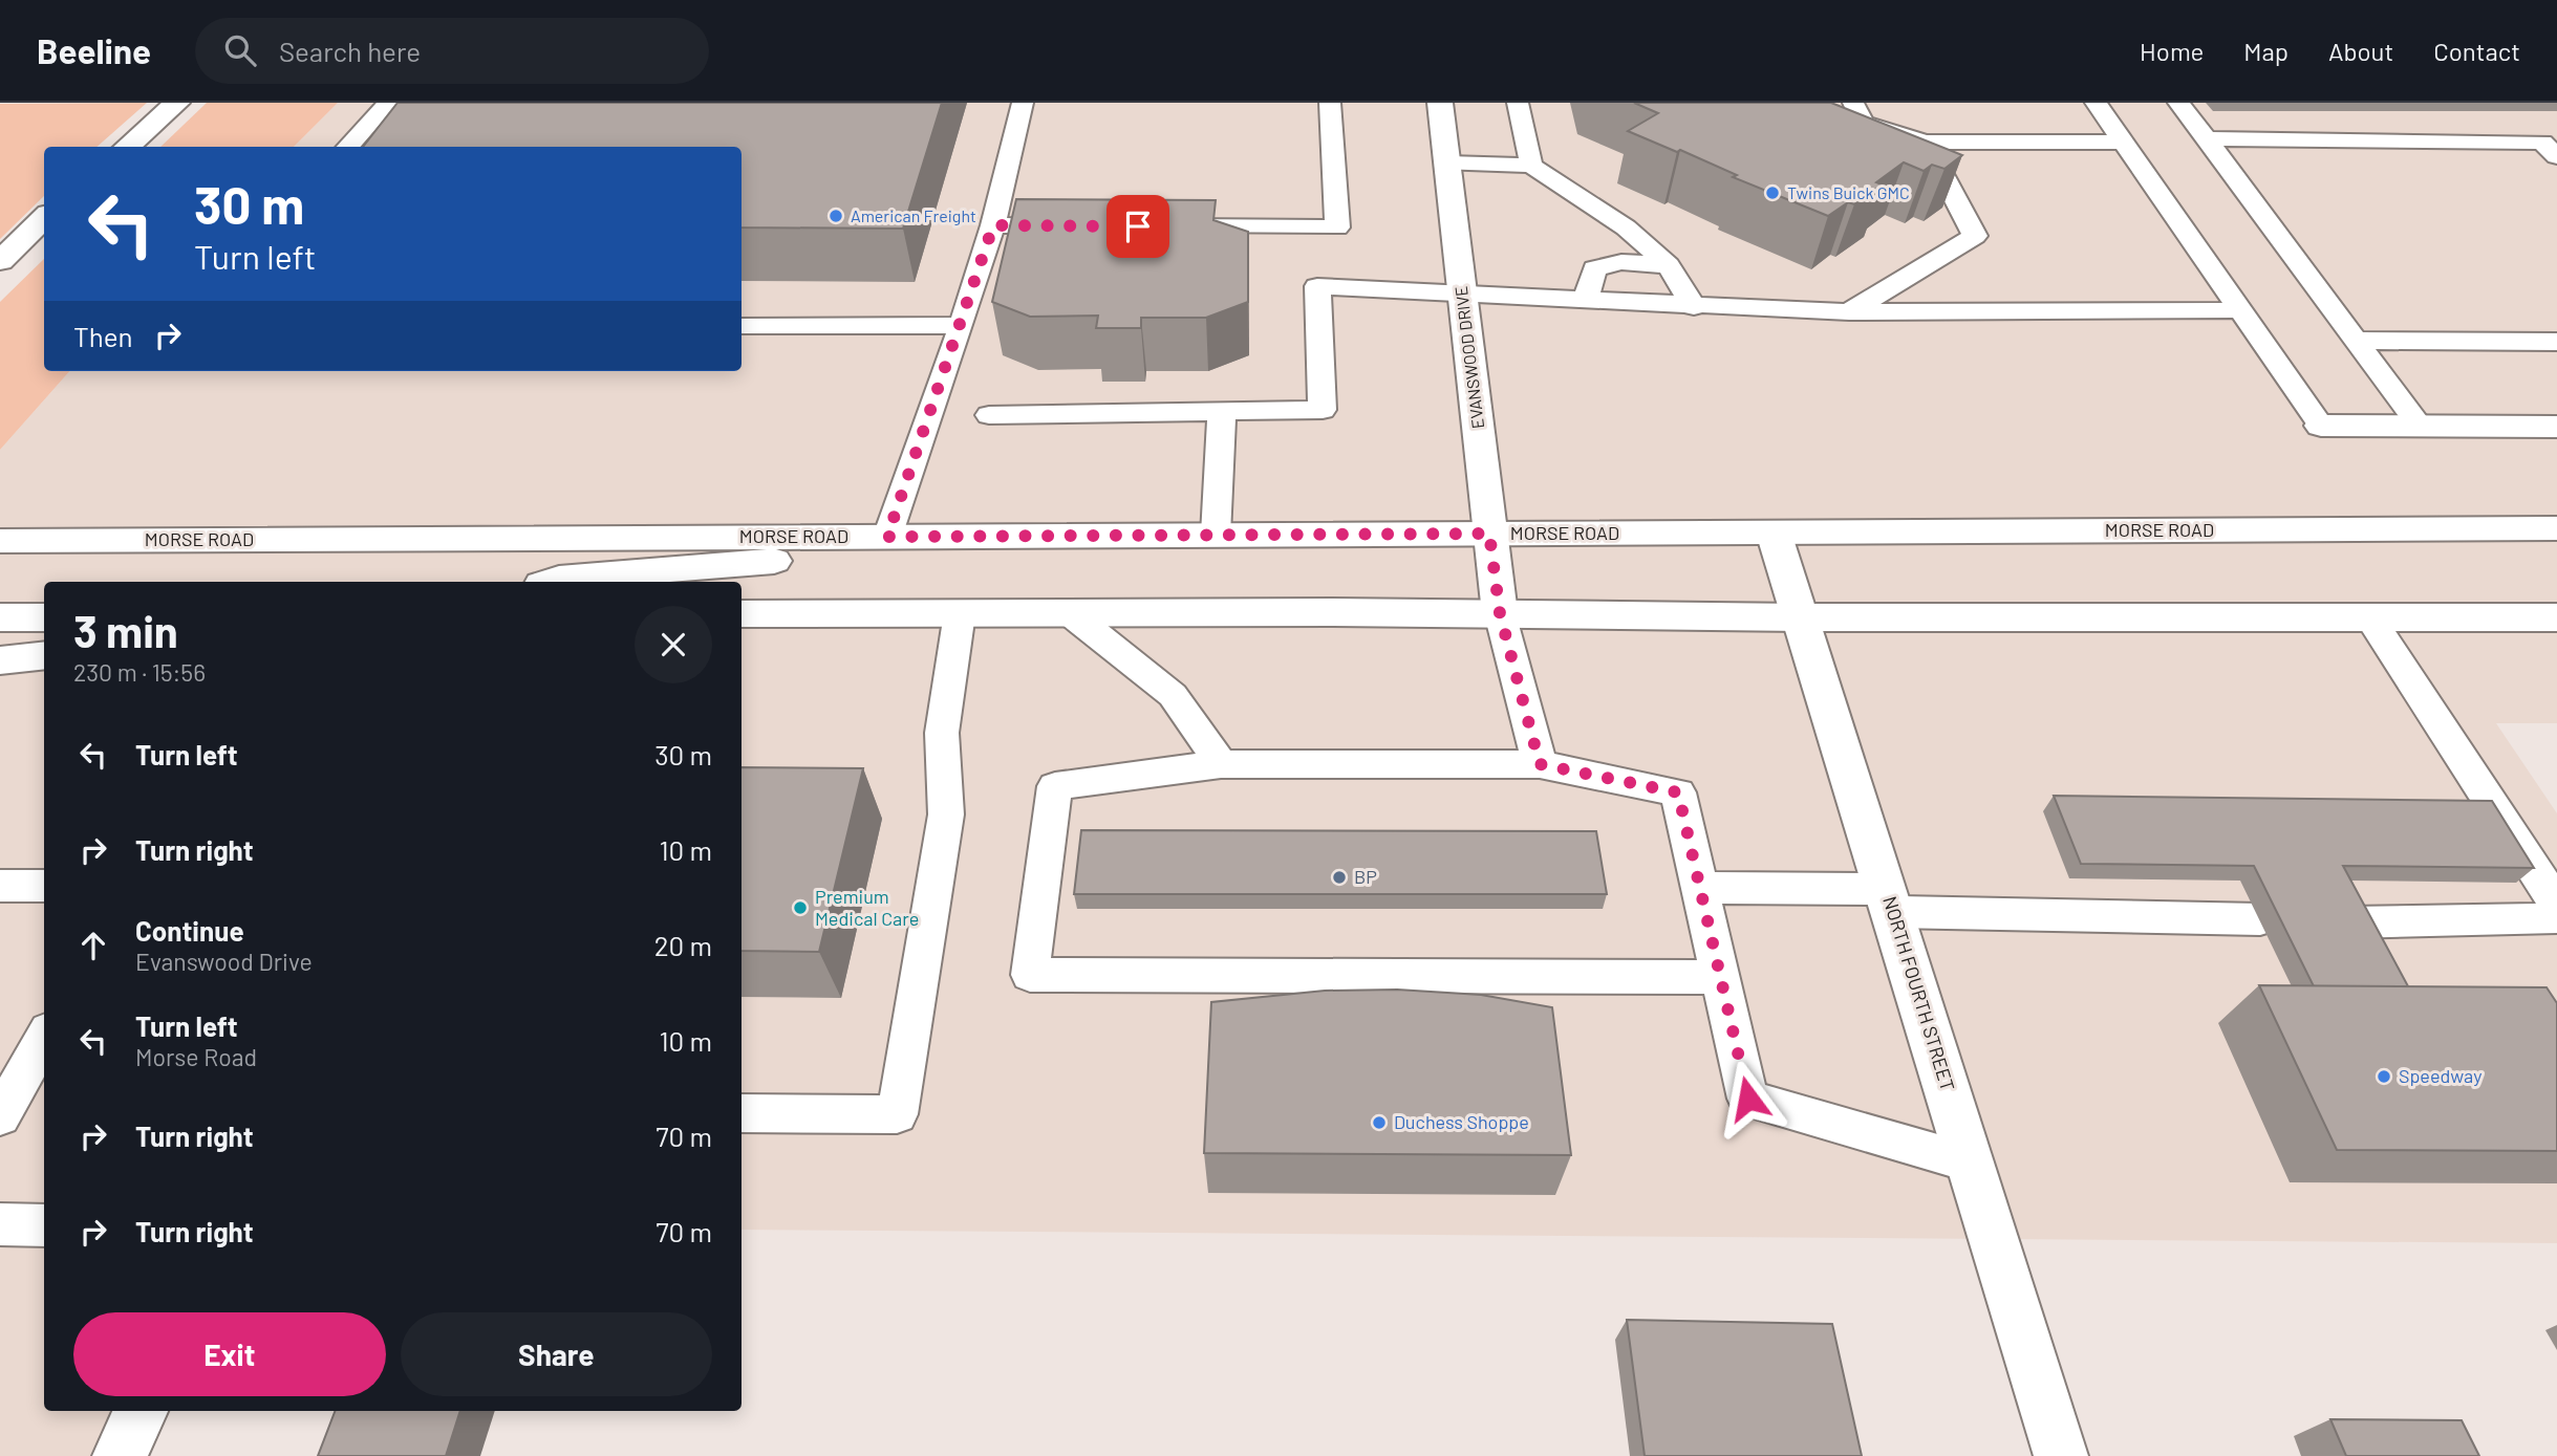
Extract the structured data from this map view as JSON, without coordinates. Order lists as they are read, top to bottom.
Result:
{
  "streets": {
    "main road": ["EVANSWOOD DRIVE", "MORSE ROAD", "NORTH FOURTH STREET"]
  },
  "crossings": [
    ["EVANSWOOD DRIVE", "MORSE ROAD"],
    ["MORSE ROAD", "NORTH FOURTH STREET"]
  ],
  "places": [
    "Twins Buick GMC",
    "American Freight",
    "BP",
    "Premium Medical Care",
    "Speedway",
    "Duchess Shoppe"
  ],
  "page": {
    "header": "Beeline",
    "search": "Search here",
    "nav": [
      "Home",
      "Map",
      "About",
      "Contact"
    ],
    "turn": ["30 m", "Turn left"],
    "then": "Then",
    "heading": ["3 min", "230 m · 15:56"],
    "list": [
      {
        "name": "Turn left",
        "value": "30 m"
      },
      {
        "name": "Turn right",
        "value": "10 m"
      },
      {
        "name": "Continue",
        "note": "Evanswood Drive",
        "value": "20 m"
      },
      {
        "name": "Turn left",
        "note": "Morse Road",
        "value": "10 m"
      },
      {
        "name": "Turn right",
        "value": "70 m"
      },
      {
        "name": "Turn right",
        "value": "70 m"
      }
    ],
    "buttons": ["Exit", "Share"]
  }
}
